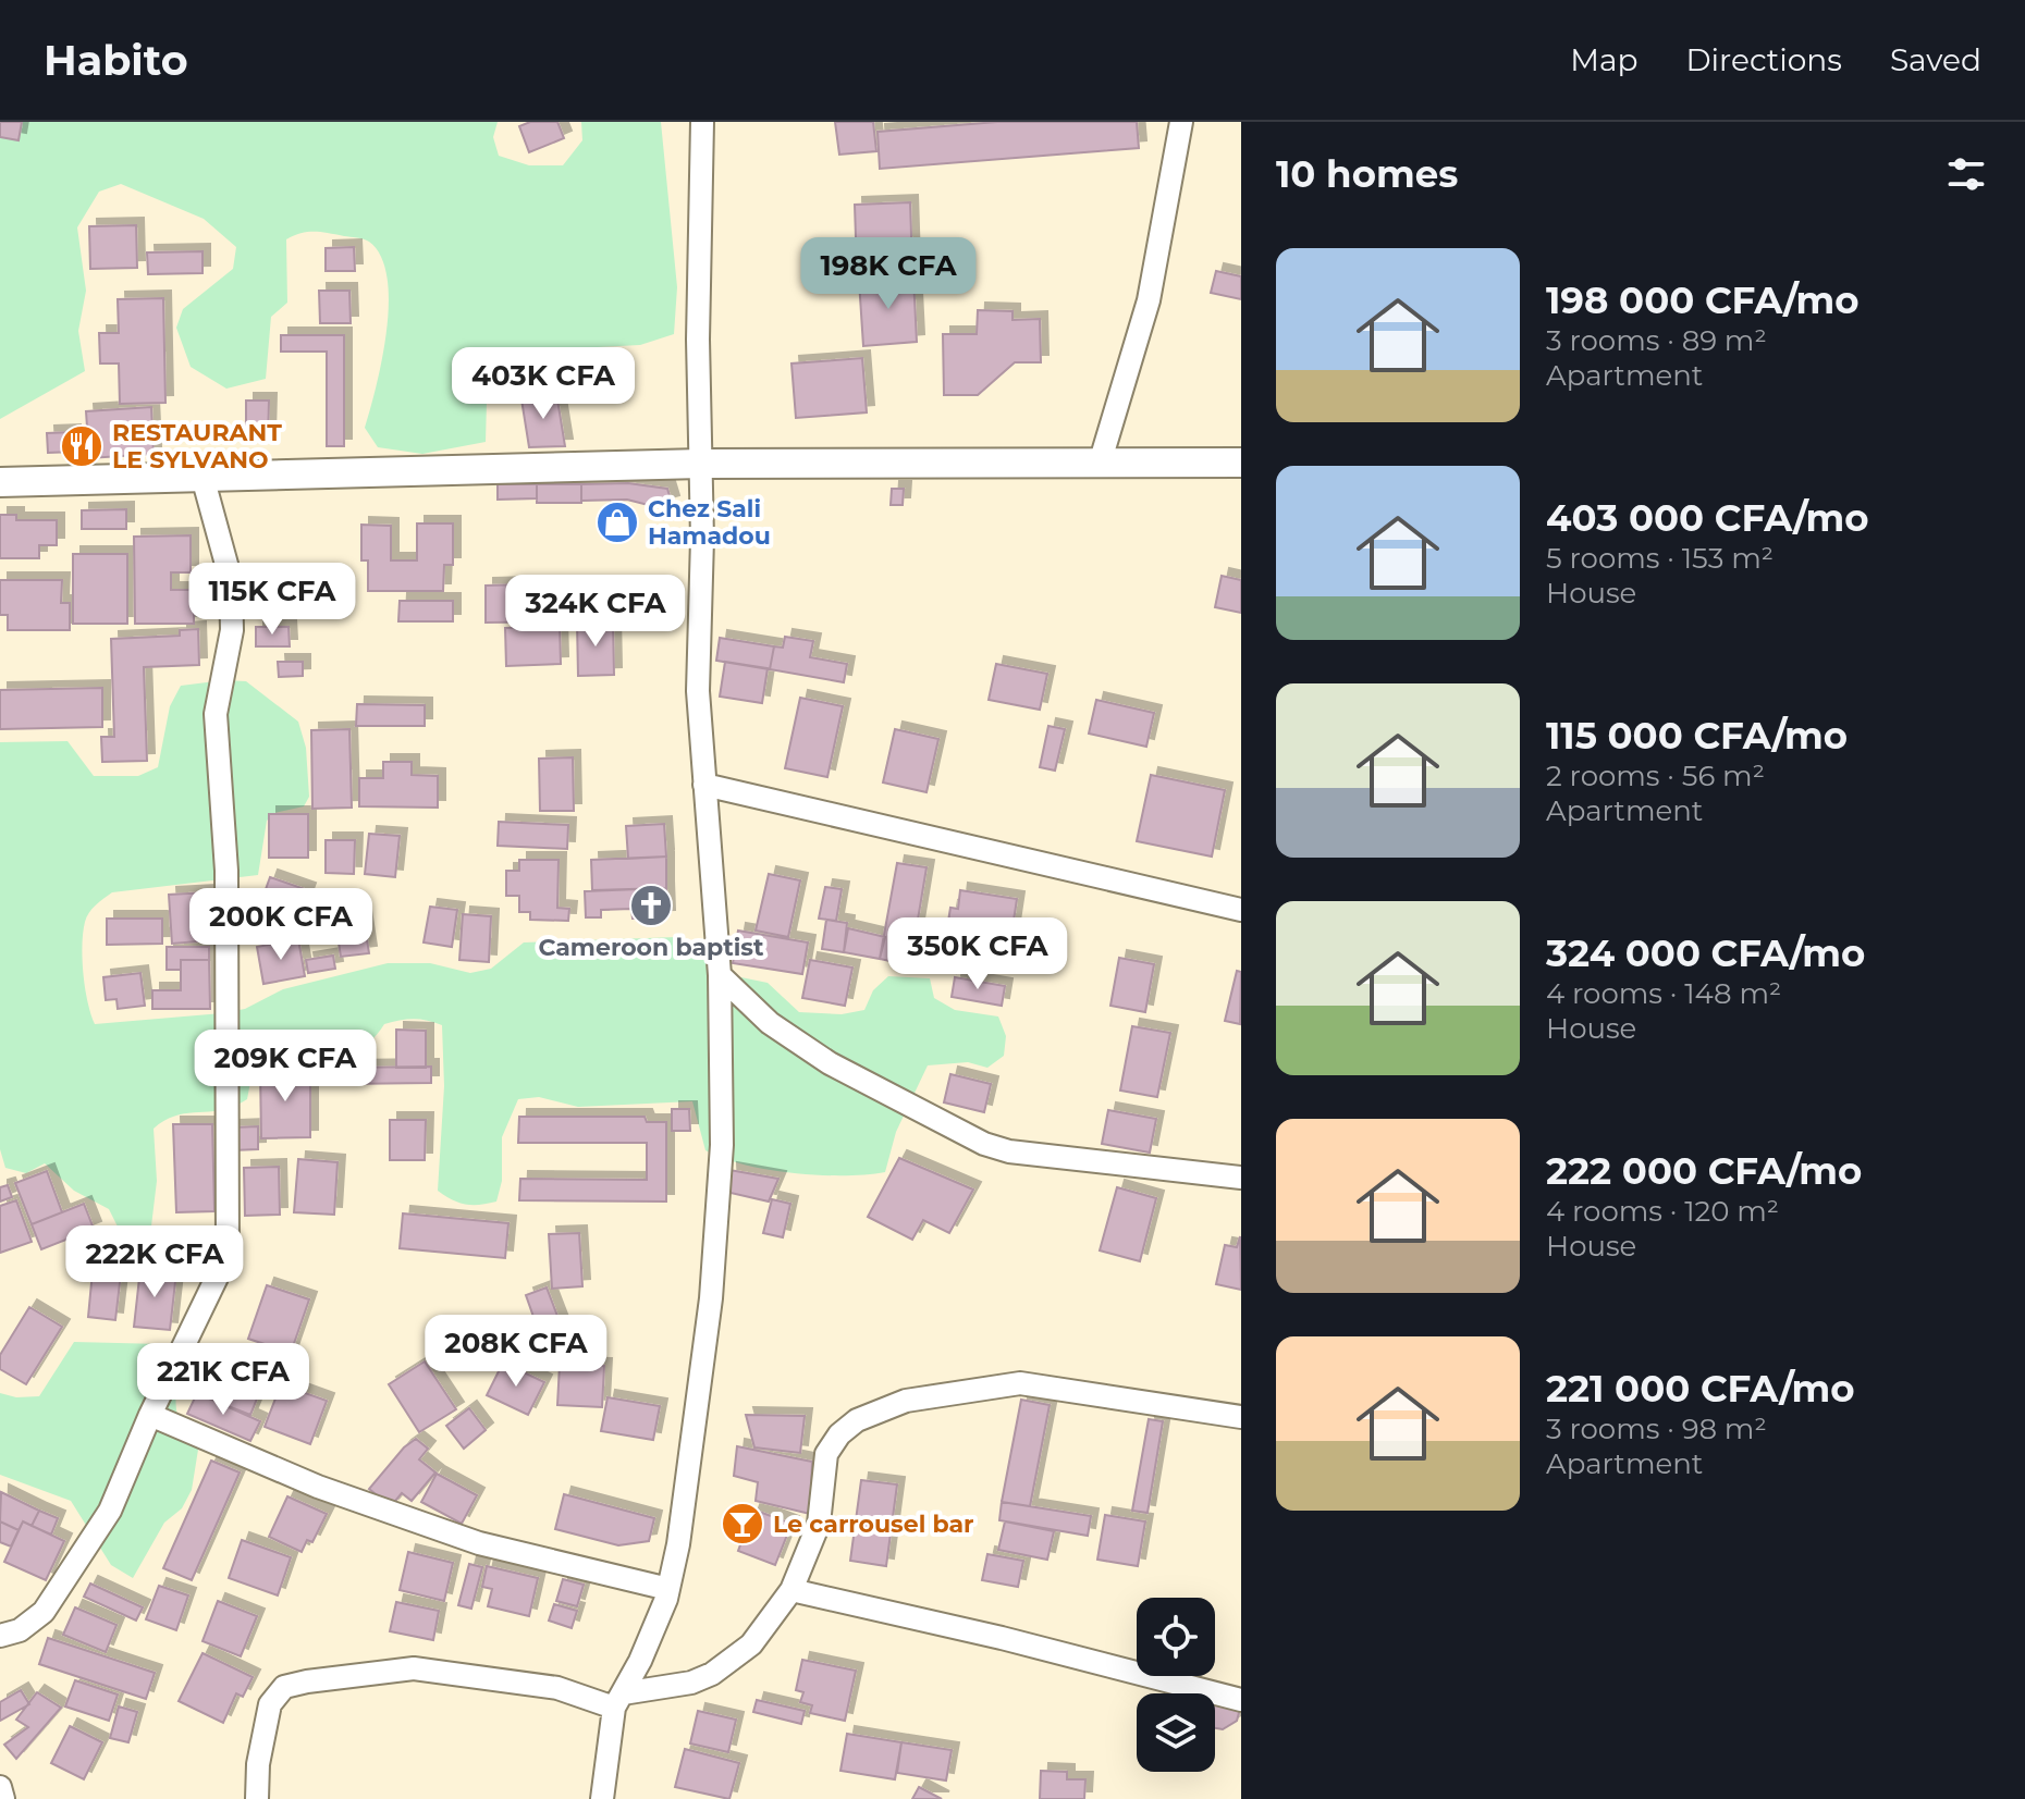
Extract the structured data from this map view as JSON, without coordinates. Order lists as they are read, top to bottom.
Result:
{
  "places": {
    "restaurant": ["RESTAURANT LE SYLVANO"],
    "shop": ["Chez Sali Hamadou"],
    "church": ["Cameroon baptist"],
    "bar": ["Le carrousel bar"]
  },
  "page": {
    "header": "Habito",
    "nav": ["Map", "Directions", "Saved"],
    "heading": "10 homes",
    "list": [
      {
        "name": "198 000 CFA/mo",
        "note": "3 rooms · 89 m² · Apartment"
      },
      {
        "name": "403 000 CFA/mo",
        "note": "5 rooms · 153 m² · House"
      },
      {
        "name": "115 000 CFA/mo",
        "note": "2 rooms · 56 m² · Apartment"
      },
      {
        "name": "324 000 CFA/mo",
        "note": "4 rooms · 148 m² · House"
      },
      {
        "name": "222 000 CFA/mo",
        "note": "4 rooms · 120 m² · House"
      },
      {
        "name": "221 000 CFA/mo",
        "note": "3 rooms · 98 m² · Apartment"
      }
    ],
    "price": [
      "198K CFA",
      "403K CFA",
      "115K CFA",
      "324K CFA",
      "200K CFA",
      "350K CFA",
      "209K CFA",
      "222K CFA",
      "208K CFA",
      "221K CFA"
    ]
  }
}
